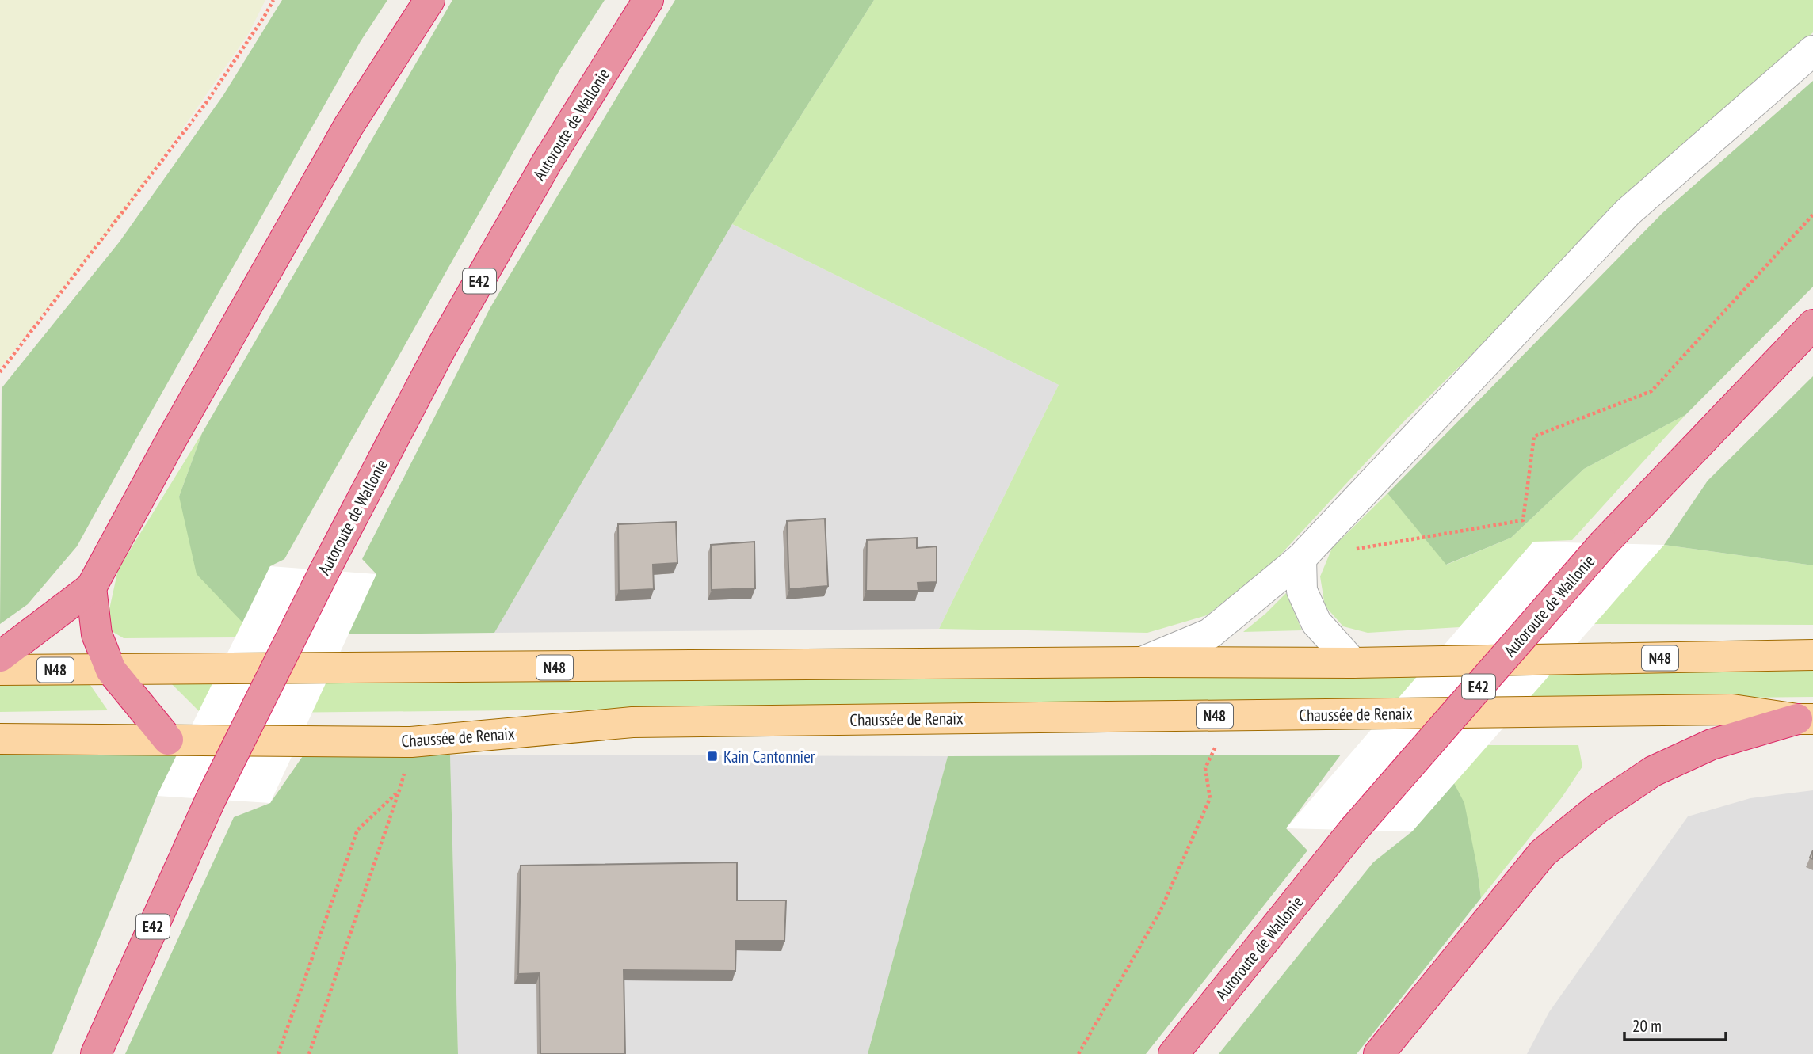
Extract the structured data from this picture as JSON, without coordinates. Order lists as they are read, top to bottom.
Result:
{
  "streets": {
    "highway": ["Autoroute de Wallonie", "E42"],
    "main road": ["N48", "Chaussée de Renaix"]
  },
  "places": {
    "transit": ["Kain Cantonnier"]
  },
  "scale_bar": "20 m"
}
